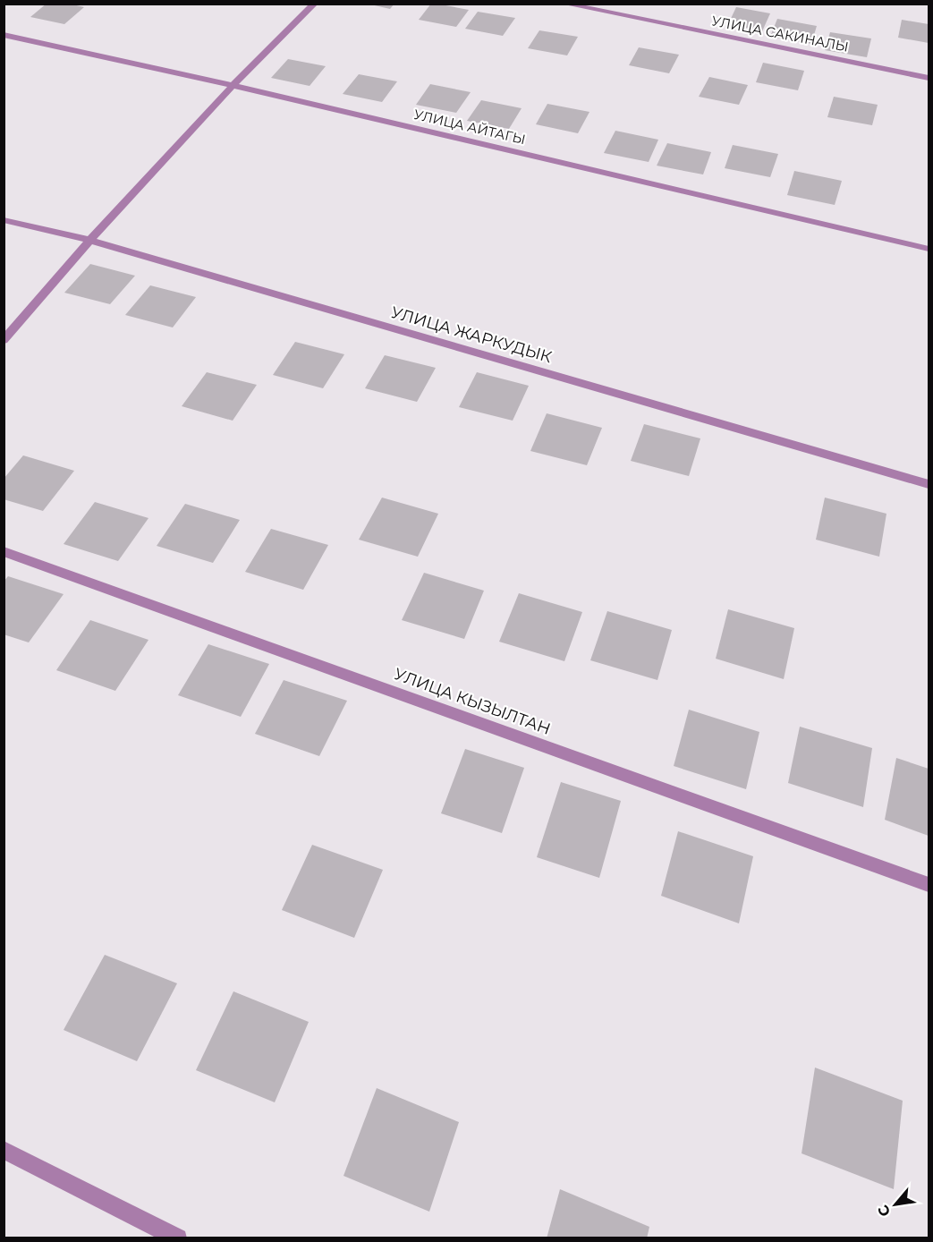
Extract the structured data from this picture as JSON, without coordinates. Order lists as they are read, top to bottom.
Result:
{
  "streets": {
    "street": [
      "УЛИЦА САКИНАЛЫ",
      "УЛИЦА АЙТАГЫ",
      "УЛИЦА ЖАРКУДЫК",
      "УЛИЦА КЫЗЫЛТАН"
    ]
  },
  "north": "bottom left"
}
